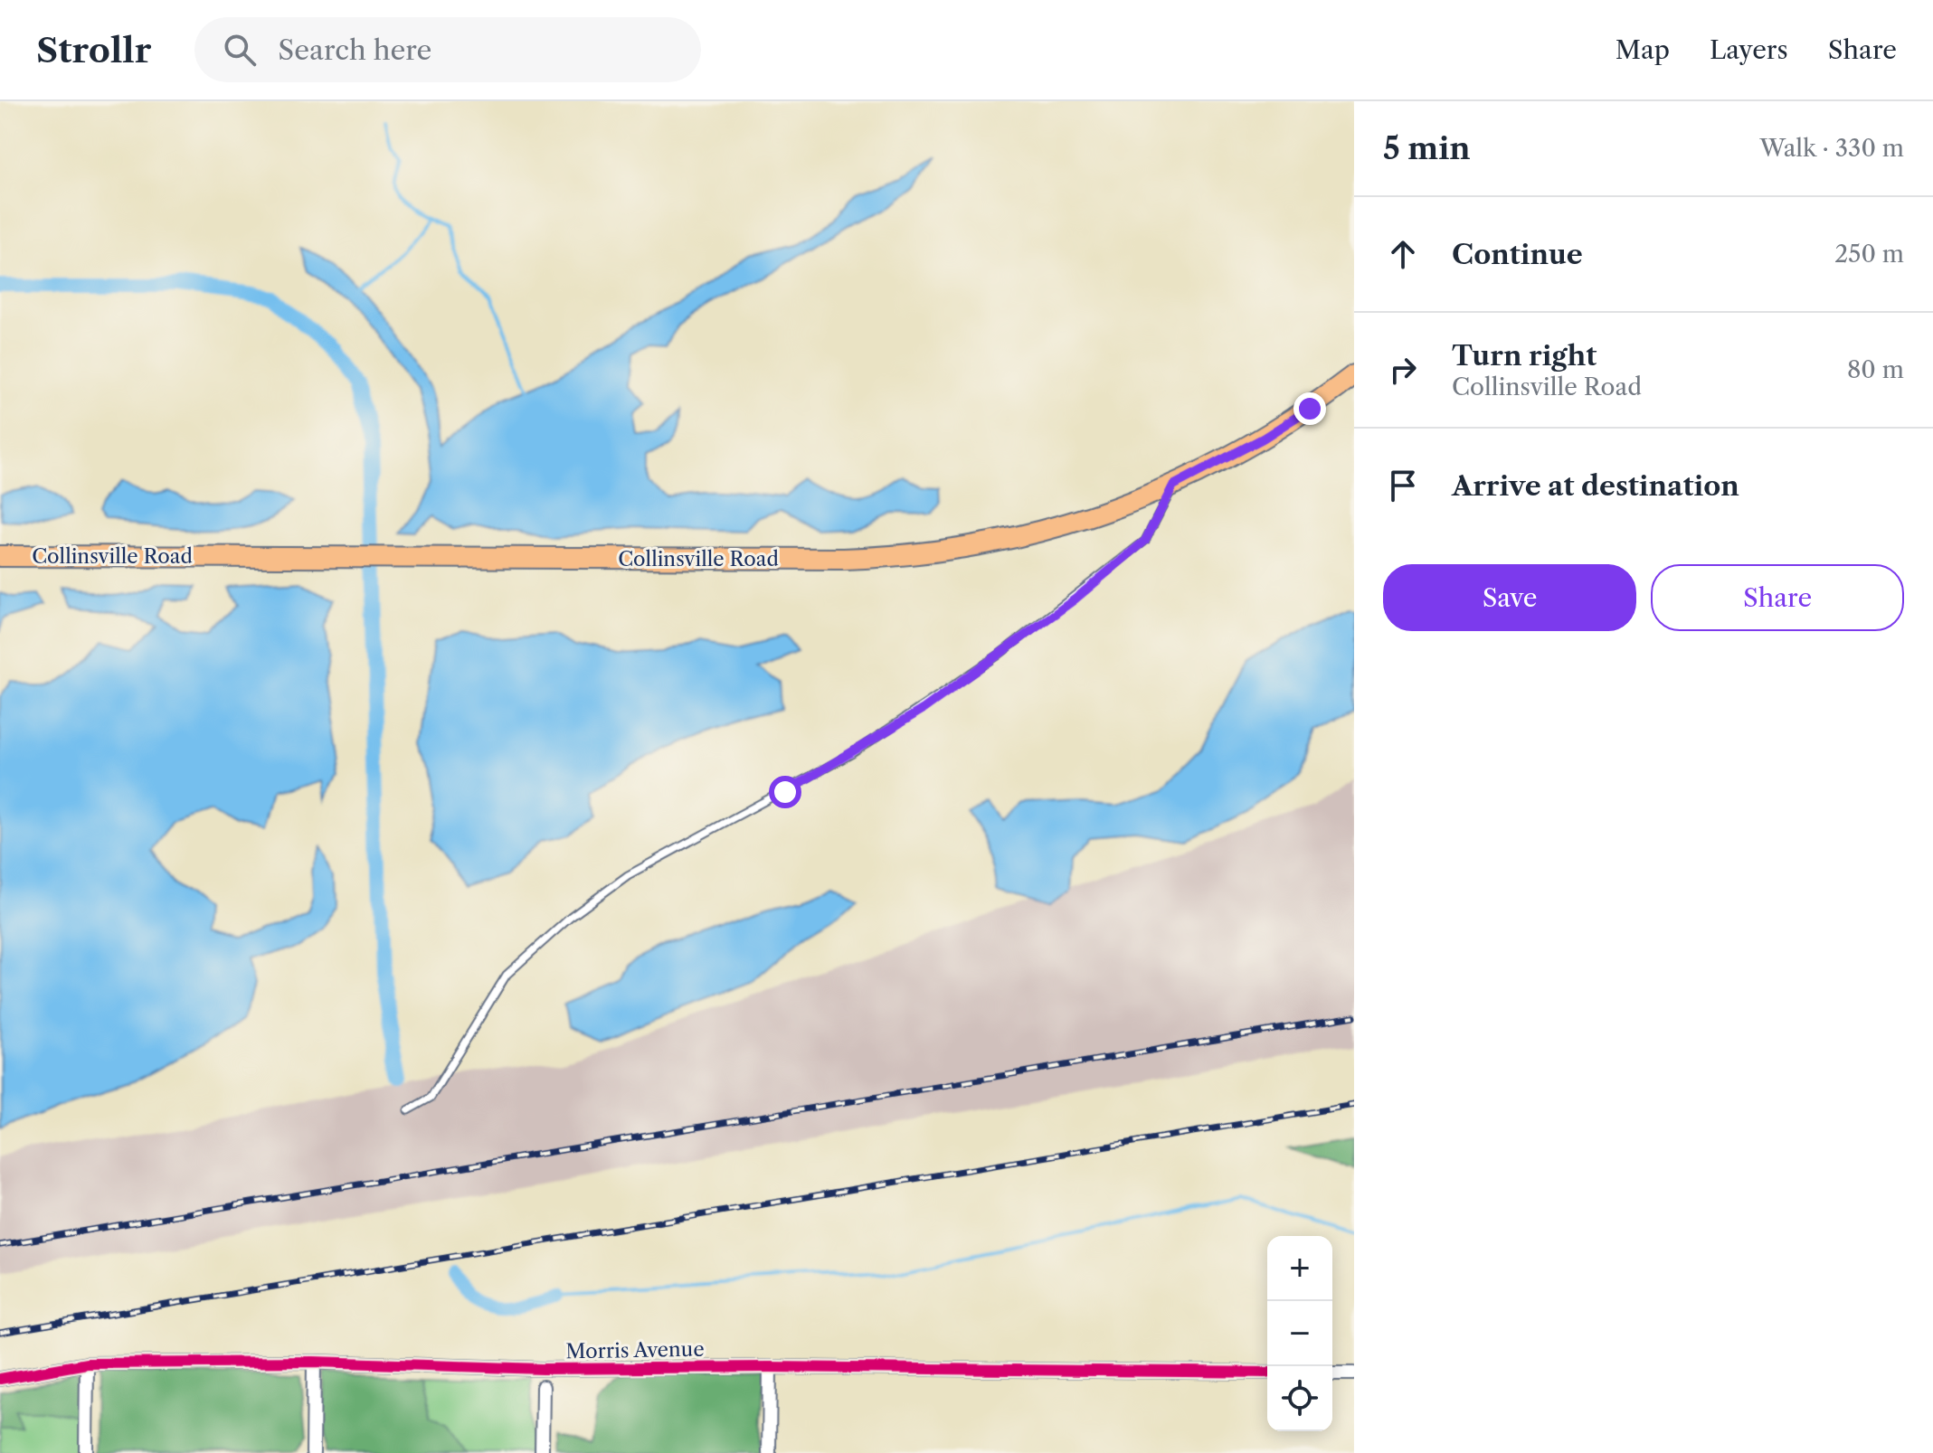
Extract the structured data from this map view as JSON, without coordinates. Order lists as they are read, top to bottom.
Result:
{
  "streets": {
    "main road": ["Collinsville Road"],
    "street": ["Morris Avenue"]
  },
  "page": {
    "header": "Strollr",
    "search": "Search here",
    "nav": ["Map", "Layers", "Share"],
    "heading": ["5 min", "Walk · 330 m"],
    "list": [
      ["Continue", "250 m"],
      ["Turn right", "Collinsville Road", "80 m"],
      "Arrive at destination"
    ],
    "buttons": ["Save", "Share"],
    "map_buttons": ["+", "−"]
  }
}
